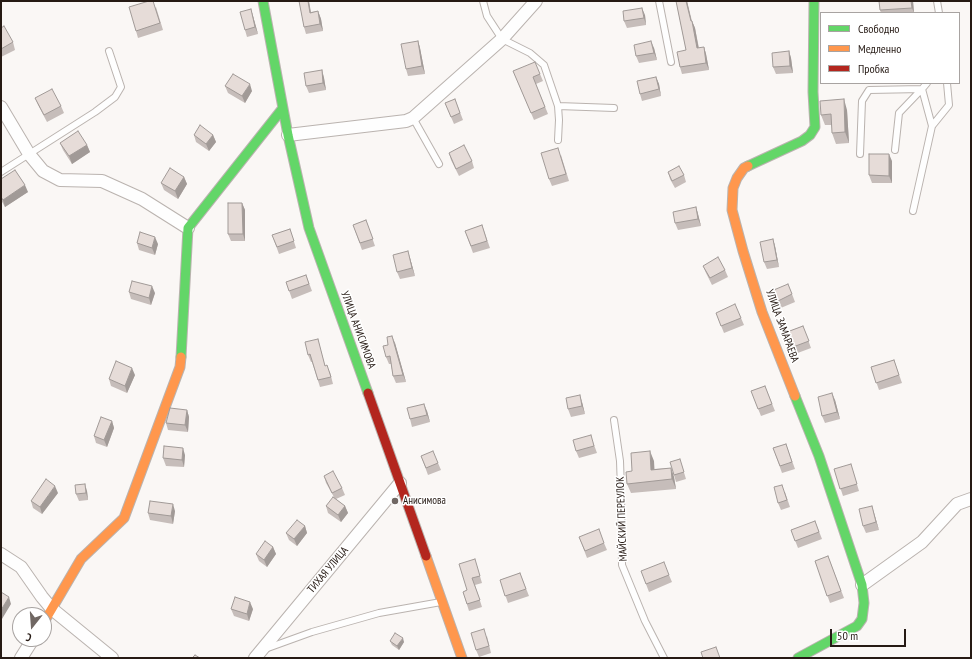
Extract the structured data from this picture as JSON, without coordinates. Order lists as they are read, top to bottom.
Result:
{
  "streets": {
    "street": ["УЛИЦА ЗАМАРАЕВА", "УЛИЦА АНИСИМОВА", "ТИХАЯ УЛИЦА"],
    "lane": ["МАЙСКИЙ ПЕРЕУЛОК"]
  },
  "crossings": [
    ["УЛИЦА АНИСИМОВА", "ТИХАЯ УЛИЦА"]
  ],
  "places": ["Анисимова"],
  "legend": ["Свободно", "Медленно", "Пробка"],
  "scale_bar": "50 m",
  "north": "bottom"
}
